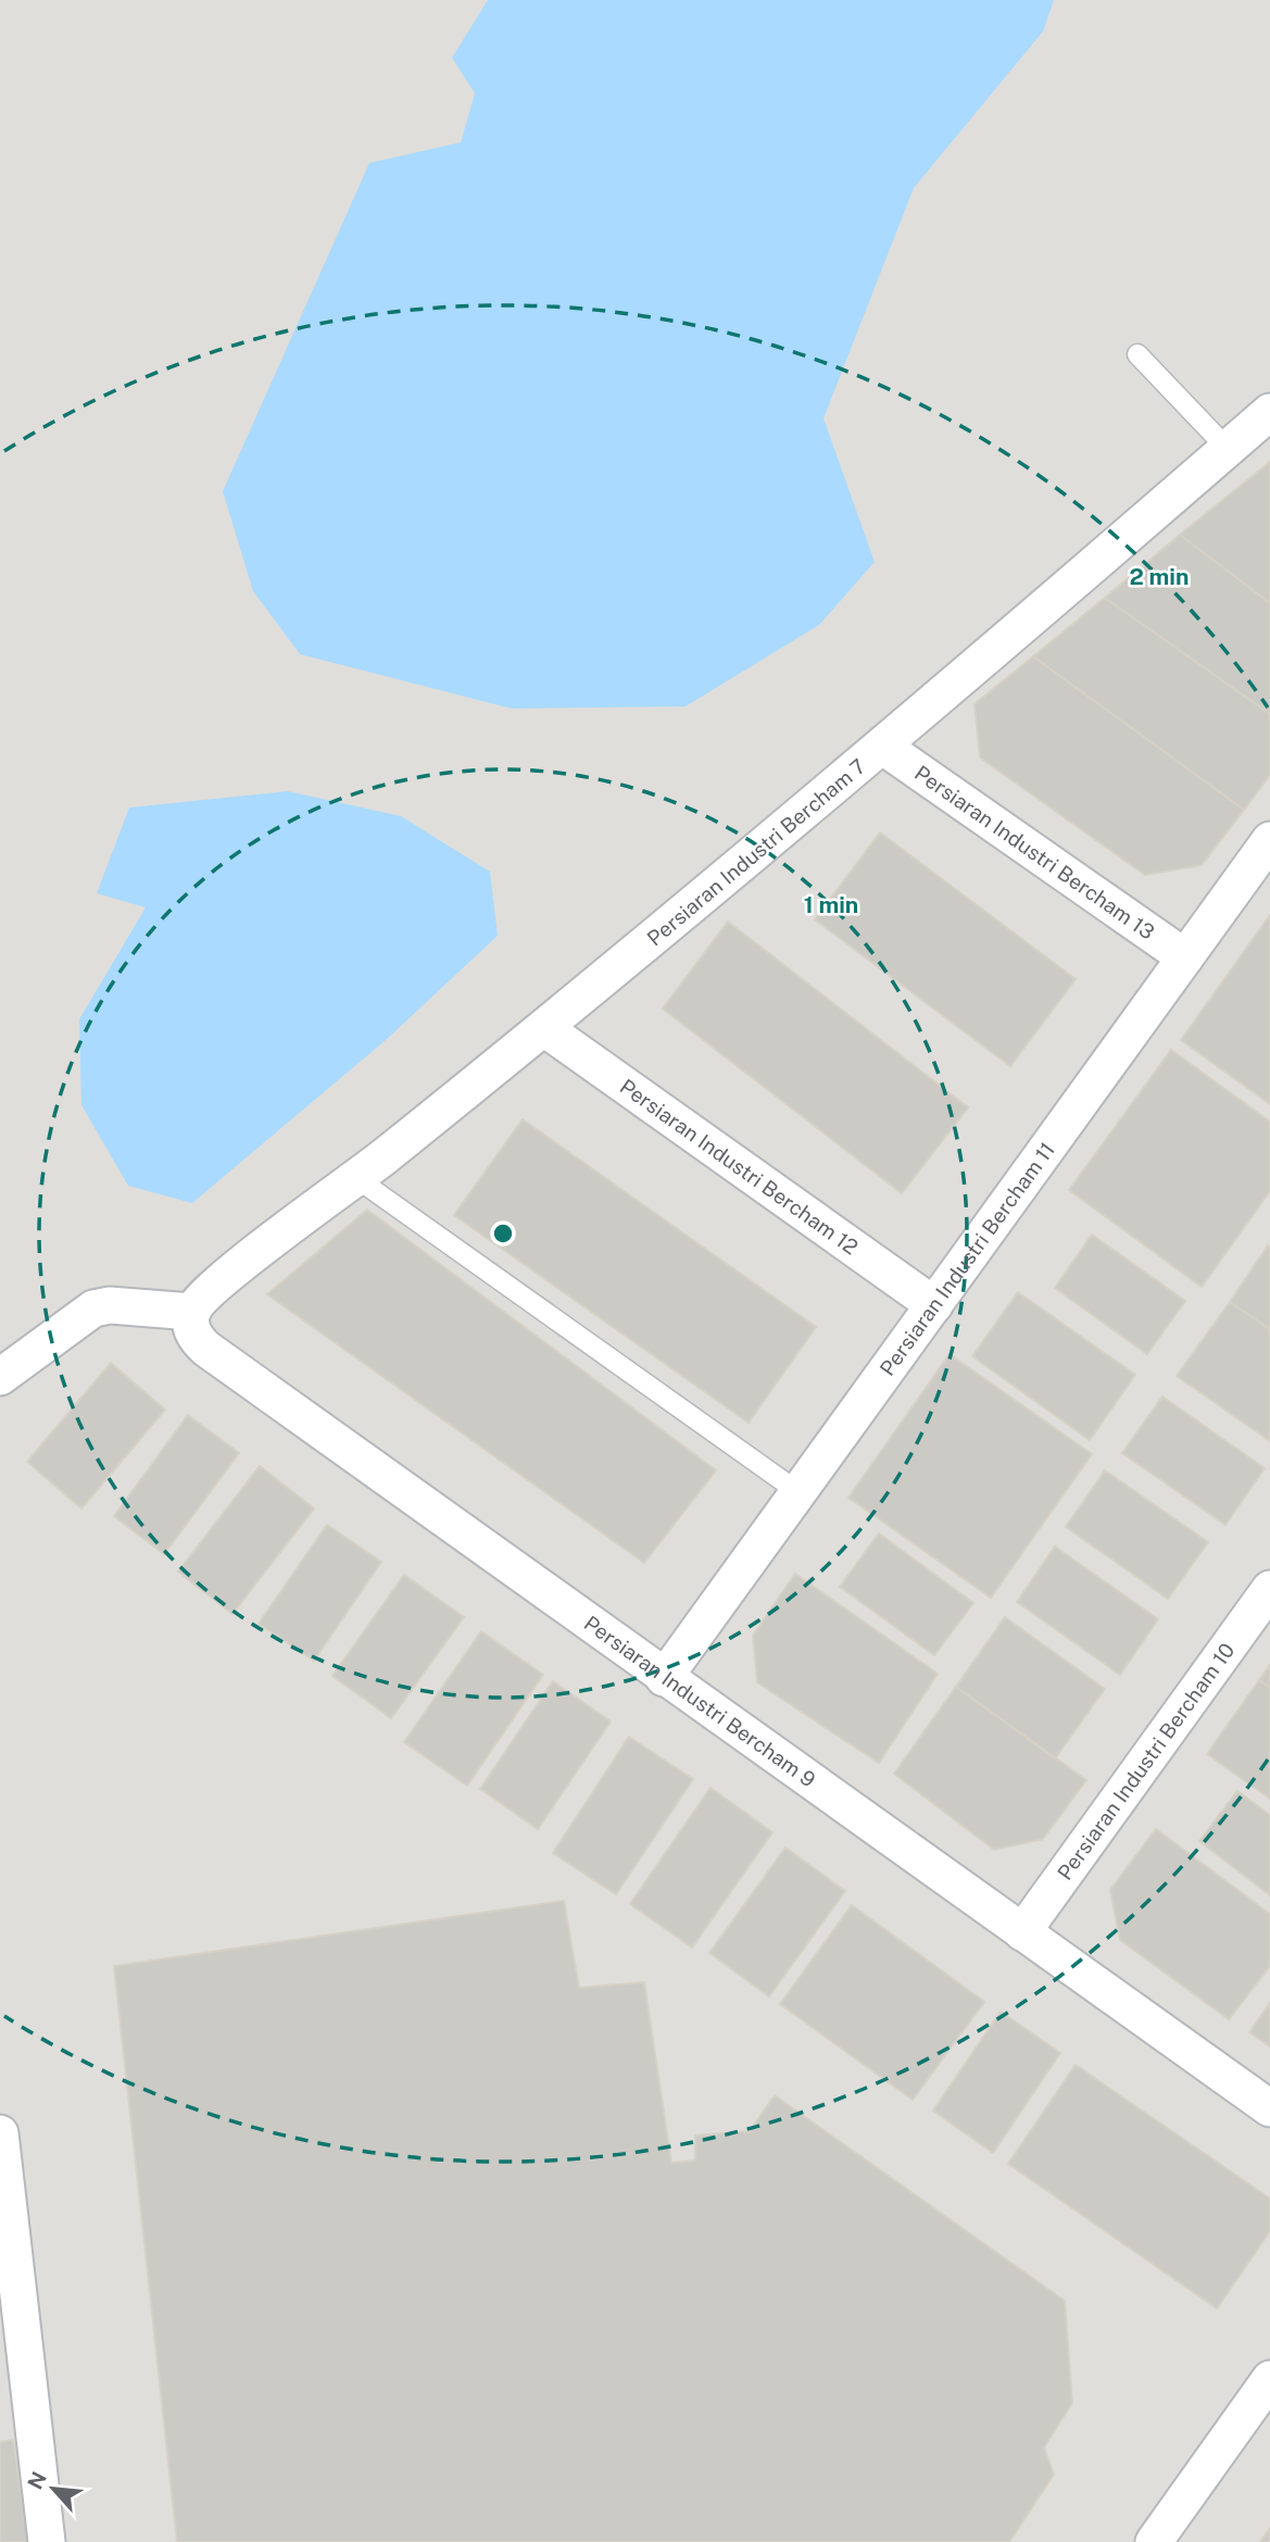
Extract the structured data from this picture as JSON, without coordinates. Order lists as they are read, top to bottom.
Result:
{
  "streets": {
    "street": [
      "Persiaran Industri Bercham 7",
      "Persiaran Industri Bercham 13",
      "Persiaran Industri Bercham 12",
      "Persiaran Industri Bercham 11",
      "Persiaran Industri Bercham 9",
      "Persiaran Industri Bercham 10"
    ]
  },
  "crossings": [
    ["Persiaran Industri Bercham 7", "Persiaran Industri Bercham 13"],
    ["Persiaran Industri Bercham 7", "Persiaran Industri Bercham 12"],
    ["Persiaran Industri Bercham 7", "Persiaran Industri Bercham 9"],
    ["Persiaran Industri Bercham 13", "Persiaran Industri Bercham 11"],
    ["Persiaran Industri Bercham 12", "Persiaran Industri Bercham 11"],
    ["Persiaran Industri Bercham 11", "Persiaran Industri Bercham 9"],
    ["Persiaran Industri Bercham 9", "Persiaran Industri Bercham 10"]
  ],
  "north": "top left",
  "rings": ["2 min", "1 min"]
}
